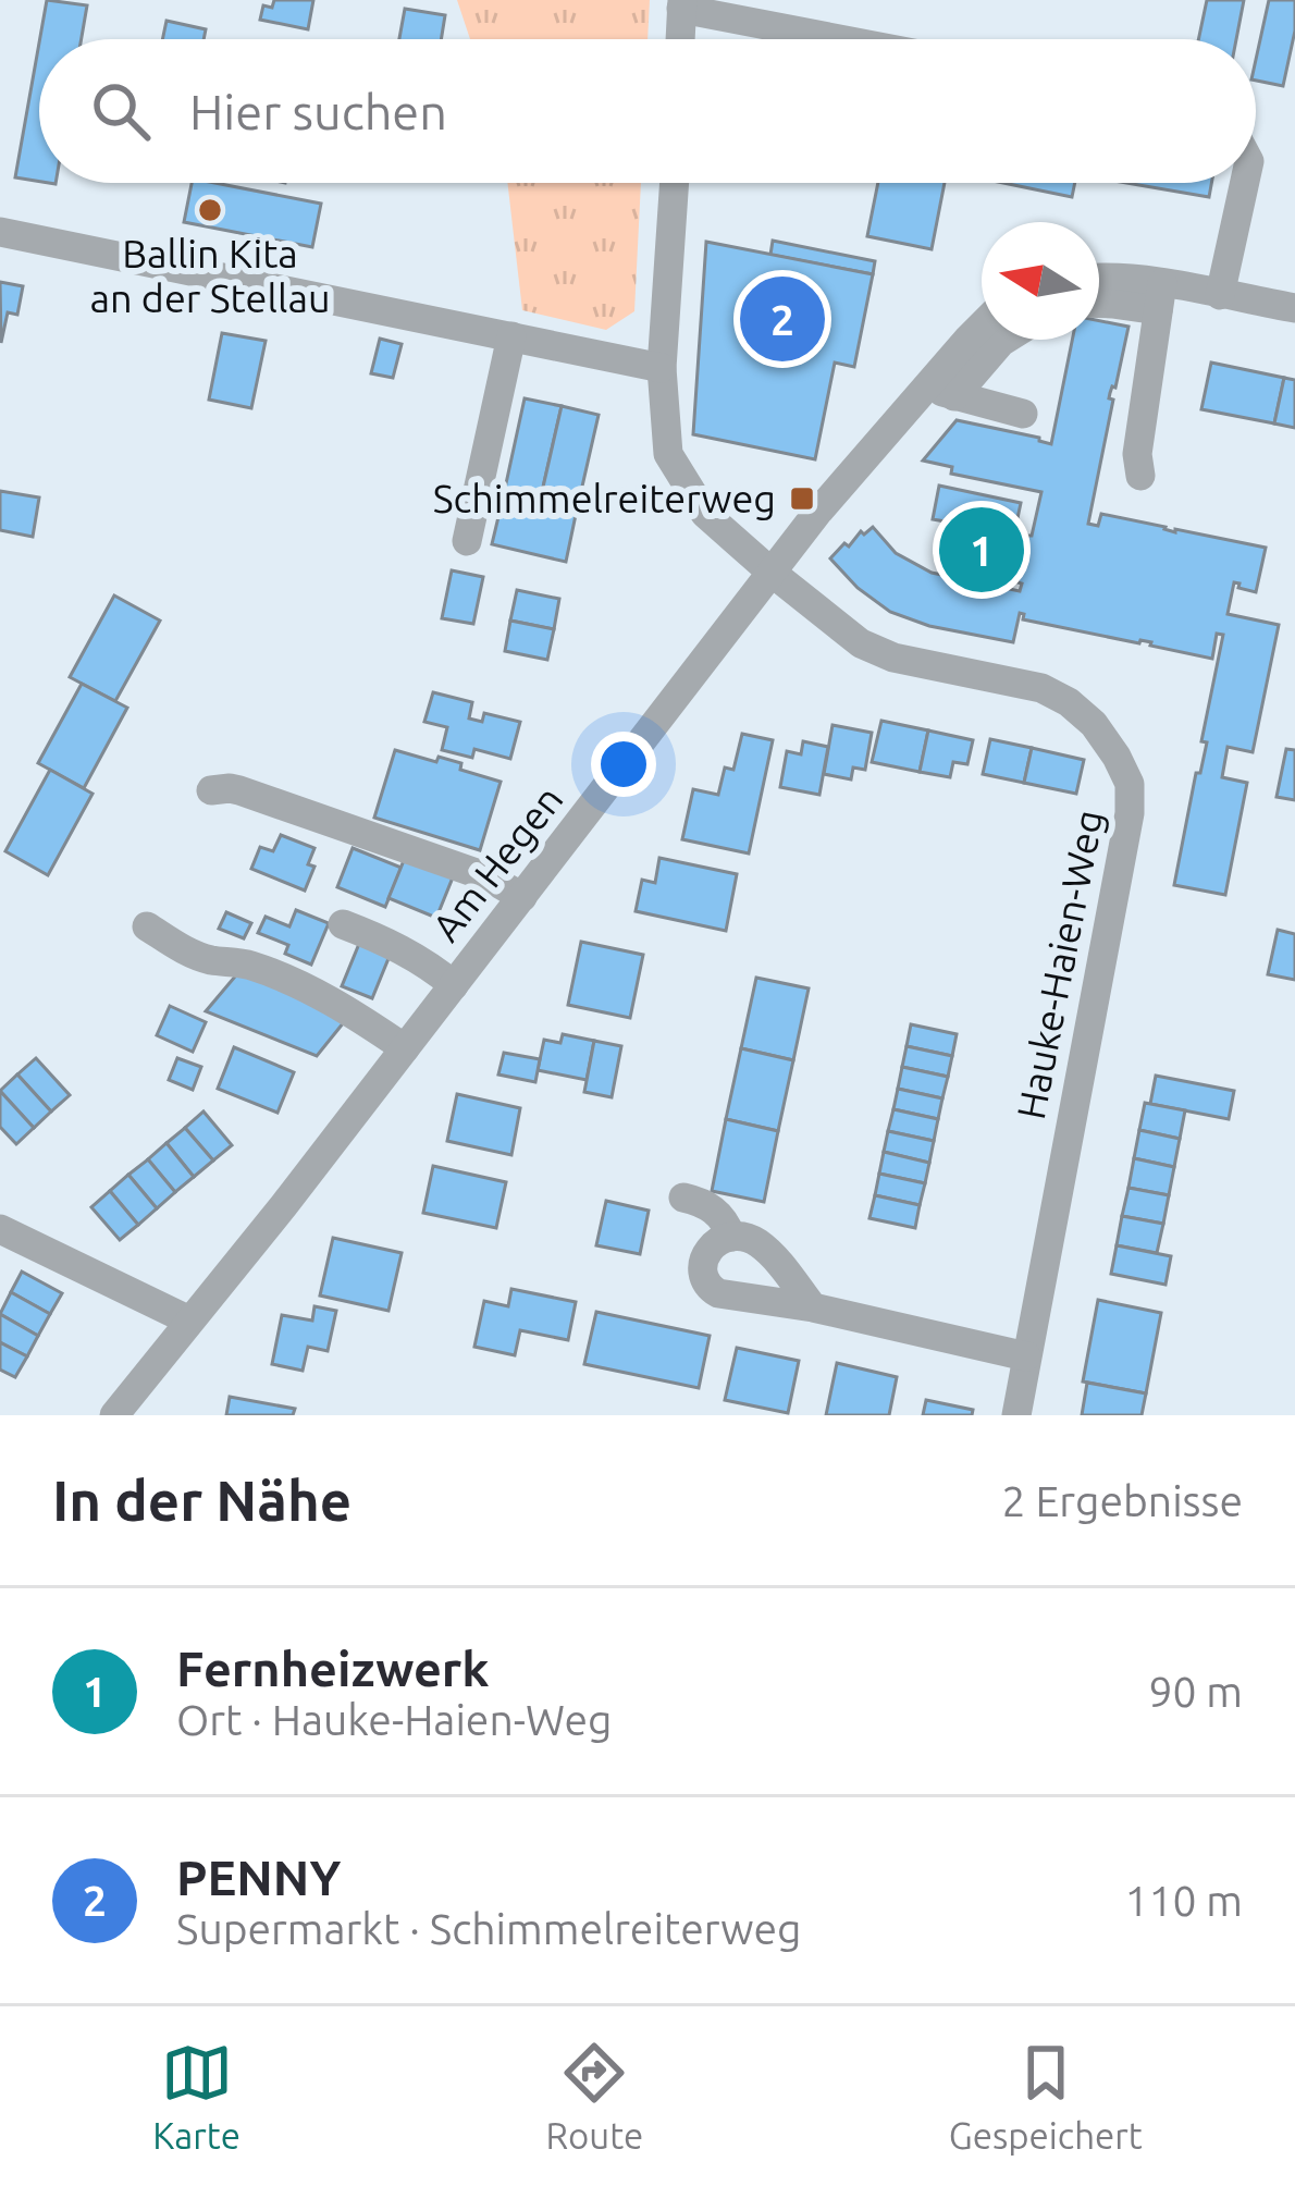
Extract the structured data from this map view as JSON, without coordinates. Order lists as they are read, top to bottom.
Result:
{
  "streets": {
    "street": ["Am Hegen", "Hauke-Haien-Weg"]
  },
  "crossings": [
    ["Am Hegen", "Hauke-Haien-Weg"]
  ],
  "places": {
    "other": ["Ballin Kita an der Stellau"],
    "transit": ["Schimmelreiterweg"]
  },
  "north": "left",
  "page": {
    "search": "Hier suchen",
    "pins": ["2", "1"],
    "heading": ["In der Nähe", "2 Ergebnisse"],
    "list": [
      {
        "mark": "1",
        "name": "Fernheizwerk",
        "note": "Ort · Hauke-Haien-Weg",
        "value": "90 m"
      },
      {
        "mark": "2",
        "name": "PENNY",
        "note": "Supermarkt · Schimmelreiterweg",
        "value": "110 m"
      }
    ],
    "nav": ["Karte", "Route", "Gespeichert"]
  }
}
